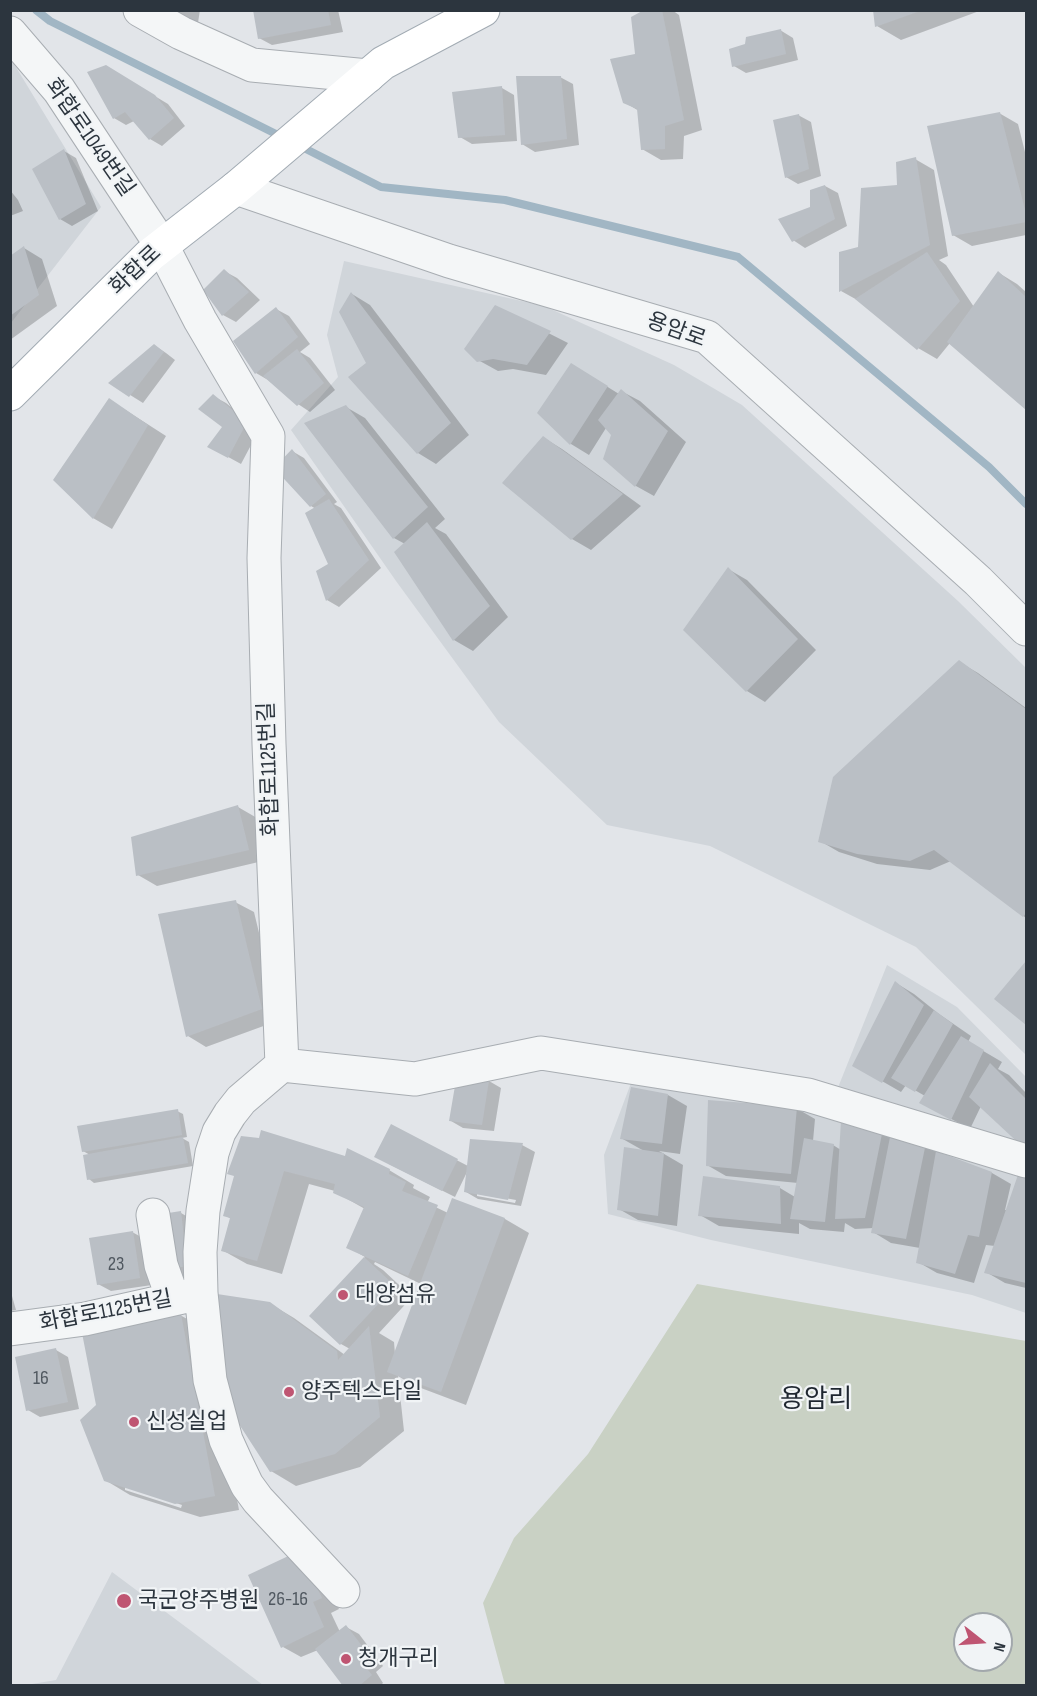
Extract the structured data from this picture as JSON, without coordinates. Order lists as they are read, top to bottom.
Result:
{
  "streets": {
    "main road": ["화합로"],
    "street": ["화합로1049번길", "용암로", "화합로1125번길"]
  },
  "crossings": [
    ["화합로1049번길", "화합로"],
    ["화합로1049번길", "화합로1125번길"],
    ["화합로", "용암로"],
    ["화합로", "화합로1125번길"]
  ],
  "districts": ["용암리"],
  "places": [
    "대양섬유",
    "양주텍스타일",
    "신성실업",
    "국군양주병원",
    "청개구리"
  ],
  "house_numbers": ["23", "16", "26-16"],
  "north": "right"
}
